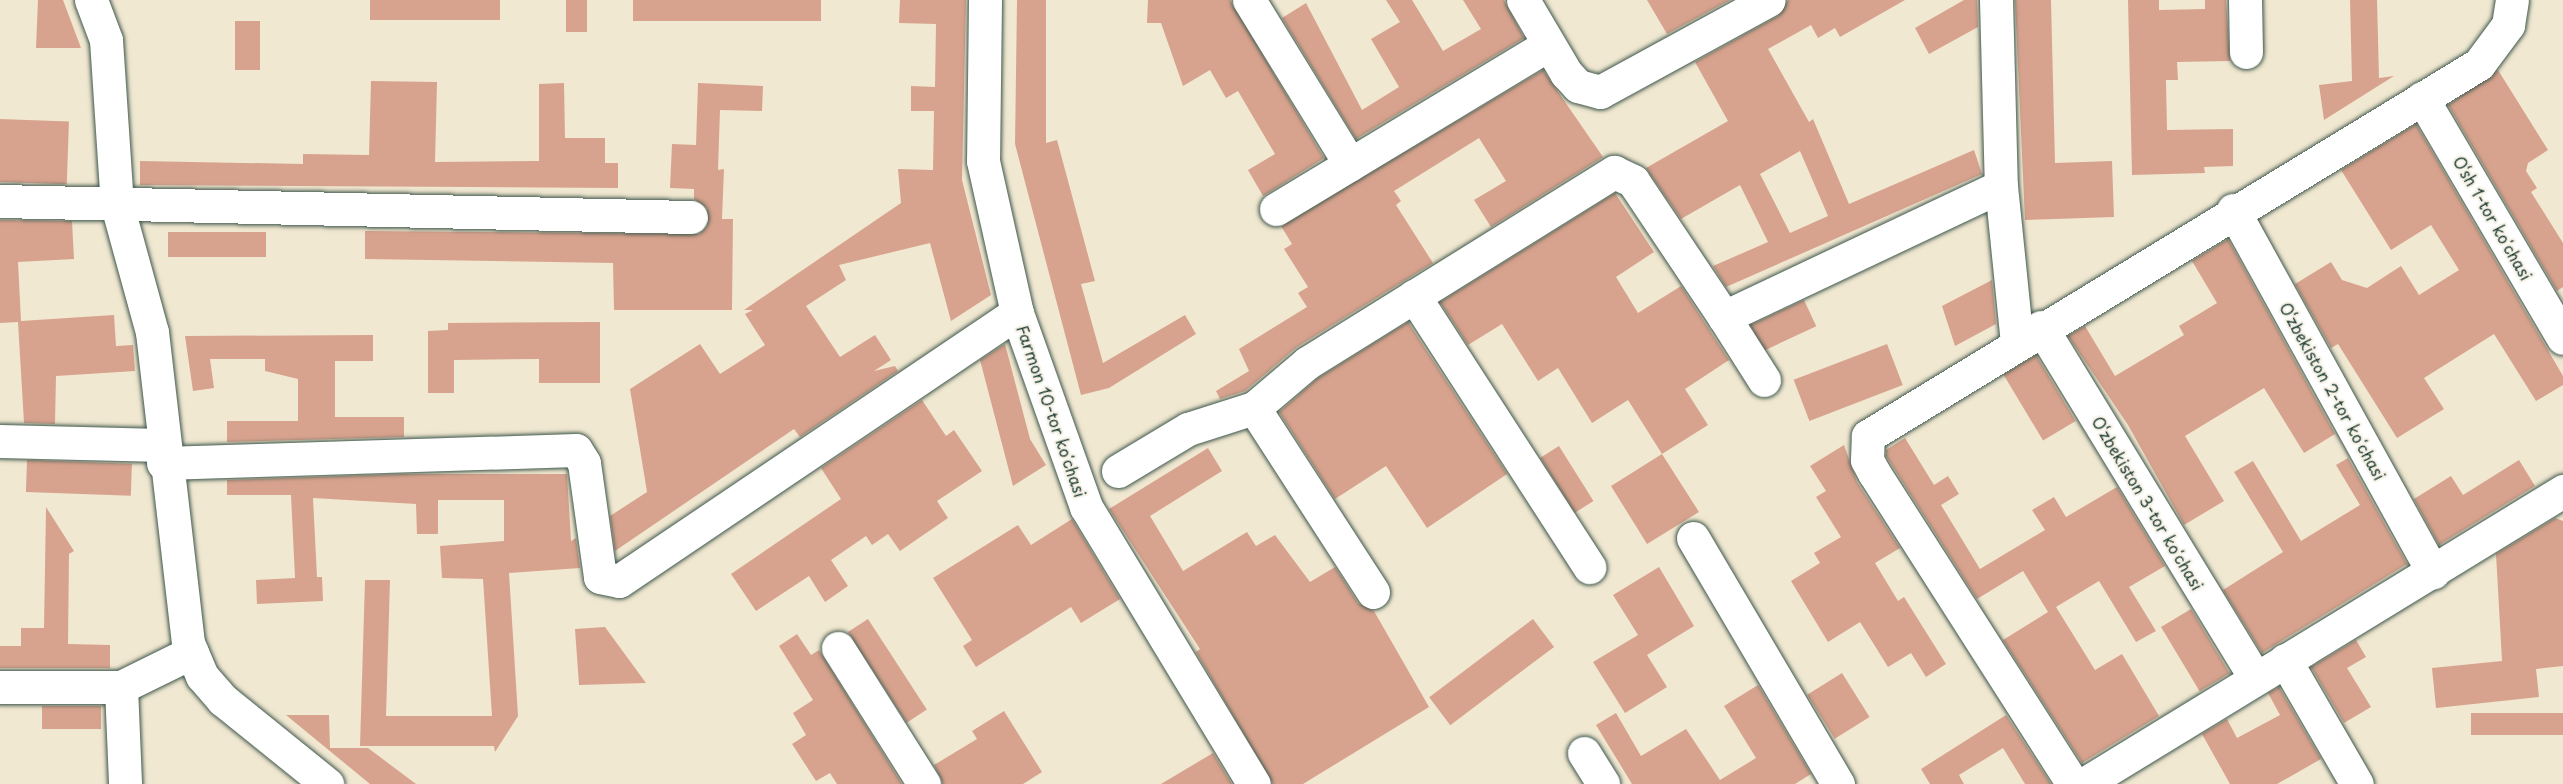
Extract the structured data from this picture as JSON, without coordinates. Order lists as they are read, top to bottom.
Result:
{
  "streets": {
    "street": [
      "O‘sh 1-tor koʻchasi",
      "O‘zbekiston 2-tor koʻchasi",
      "Farmon 10-tor koʻchasi",
      "O‘zbekiston 3-tor koʻchasi"
    ]
  }
}
